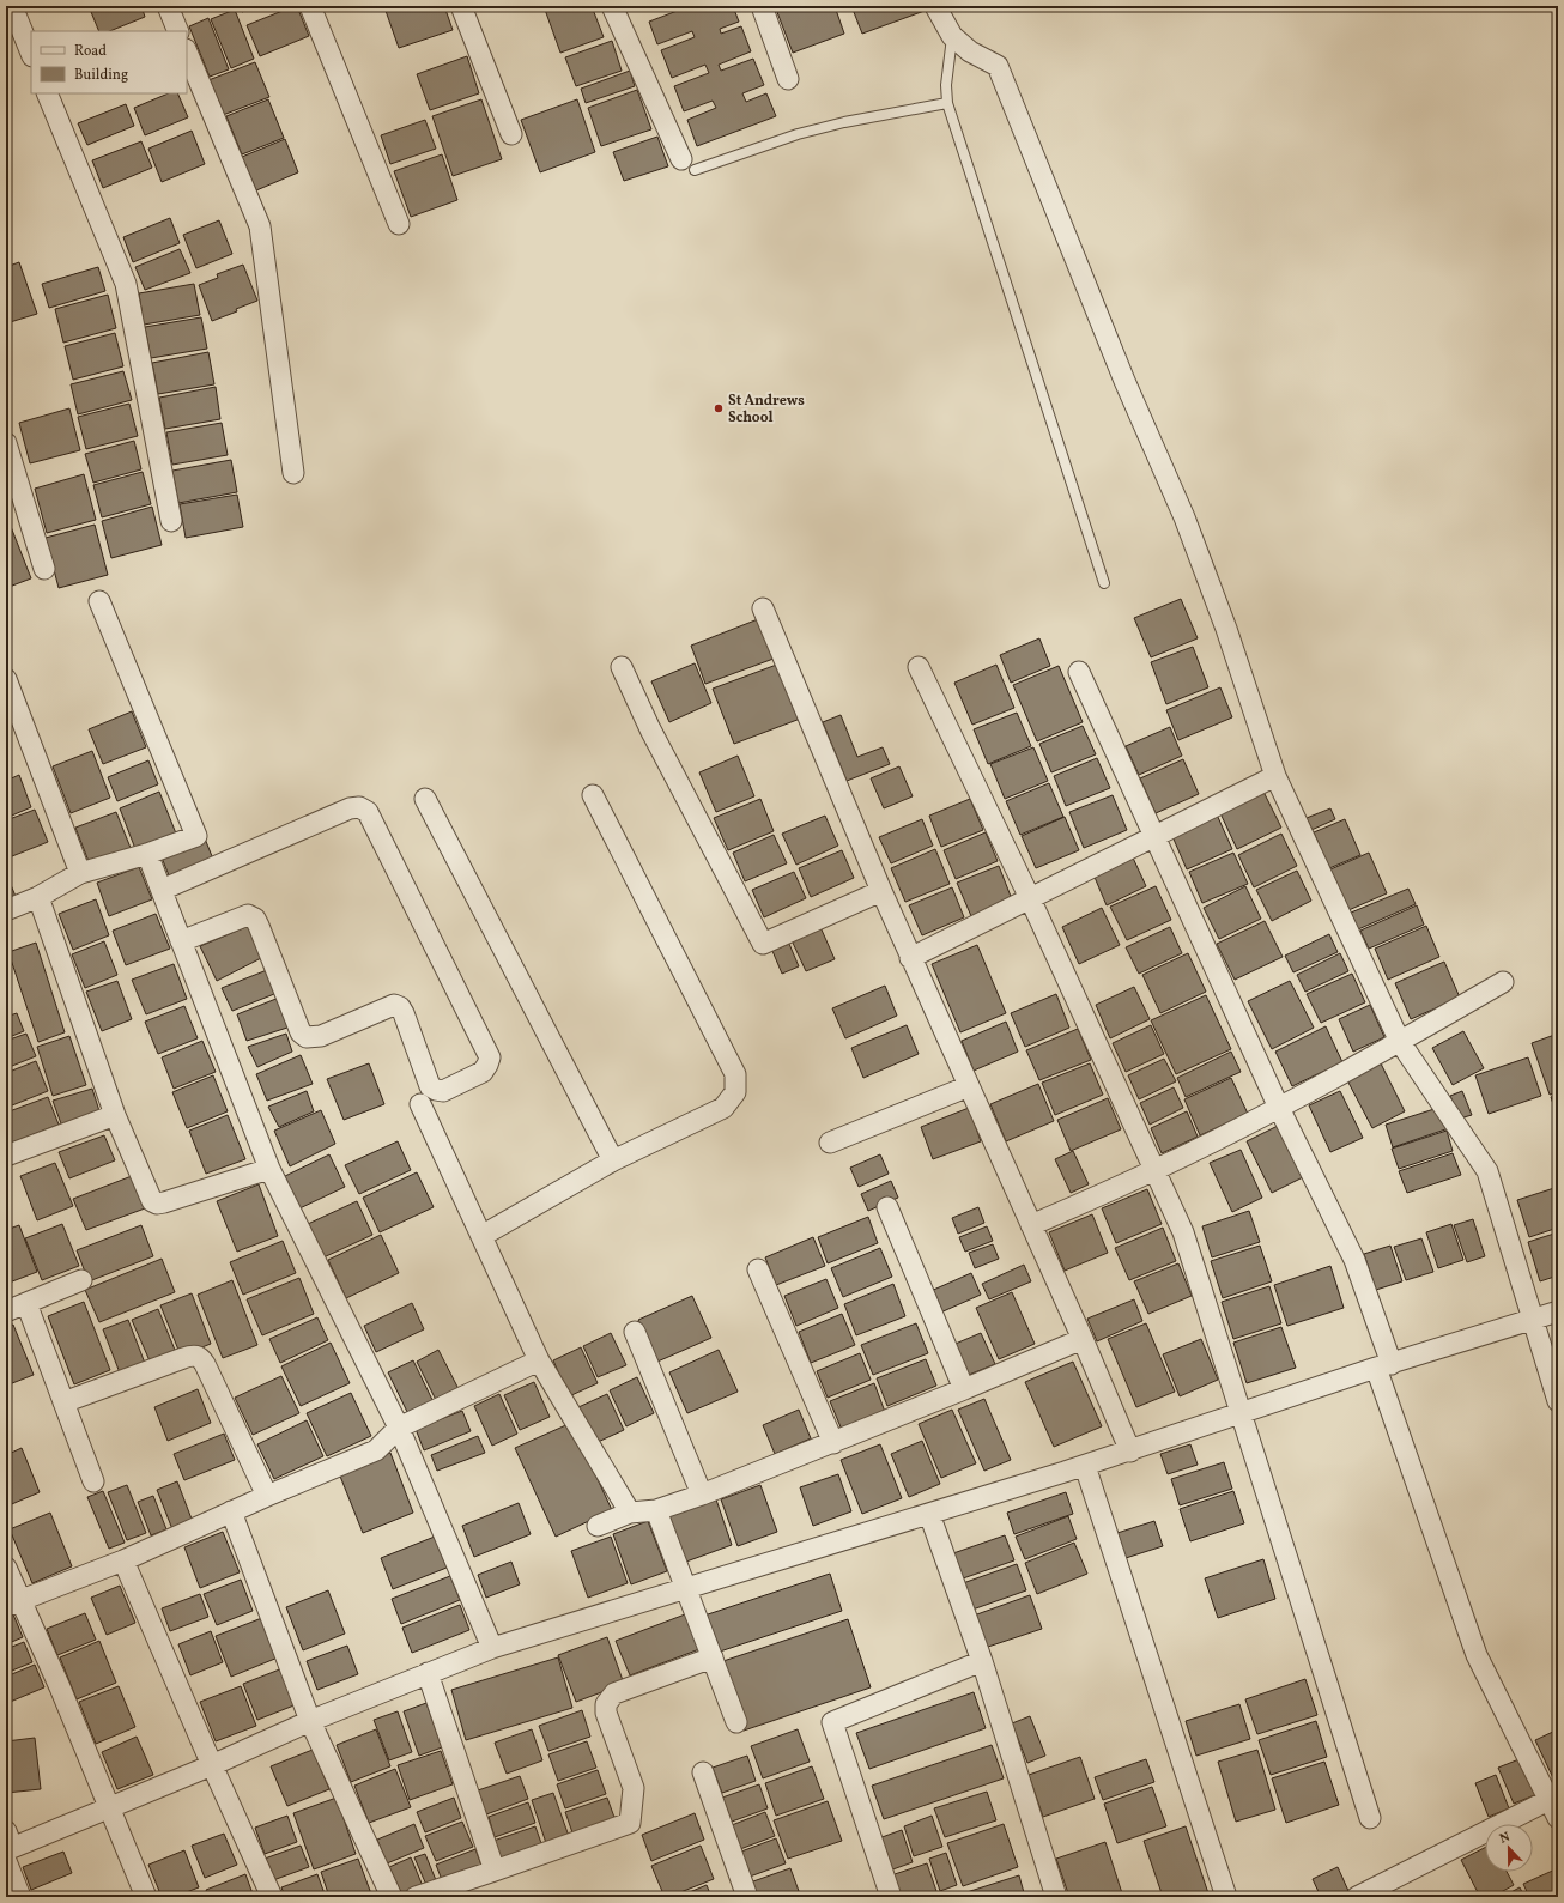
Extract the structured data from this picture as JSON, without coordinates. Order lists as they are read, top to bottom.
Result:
{
  "places": ["St Andrews School"],
  "legend": ["Road", "Building"],
  "north": "top"
}
